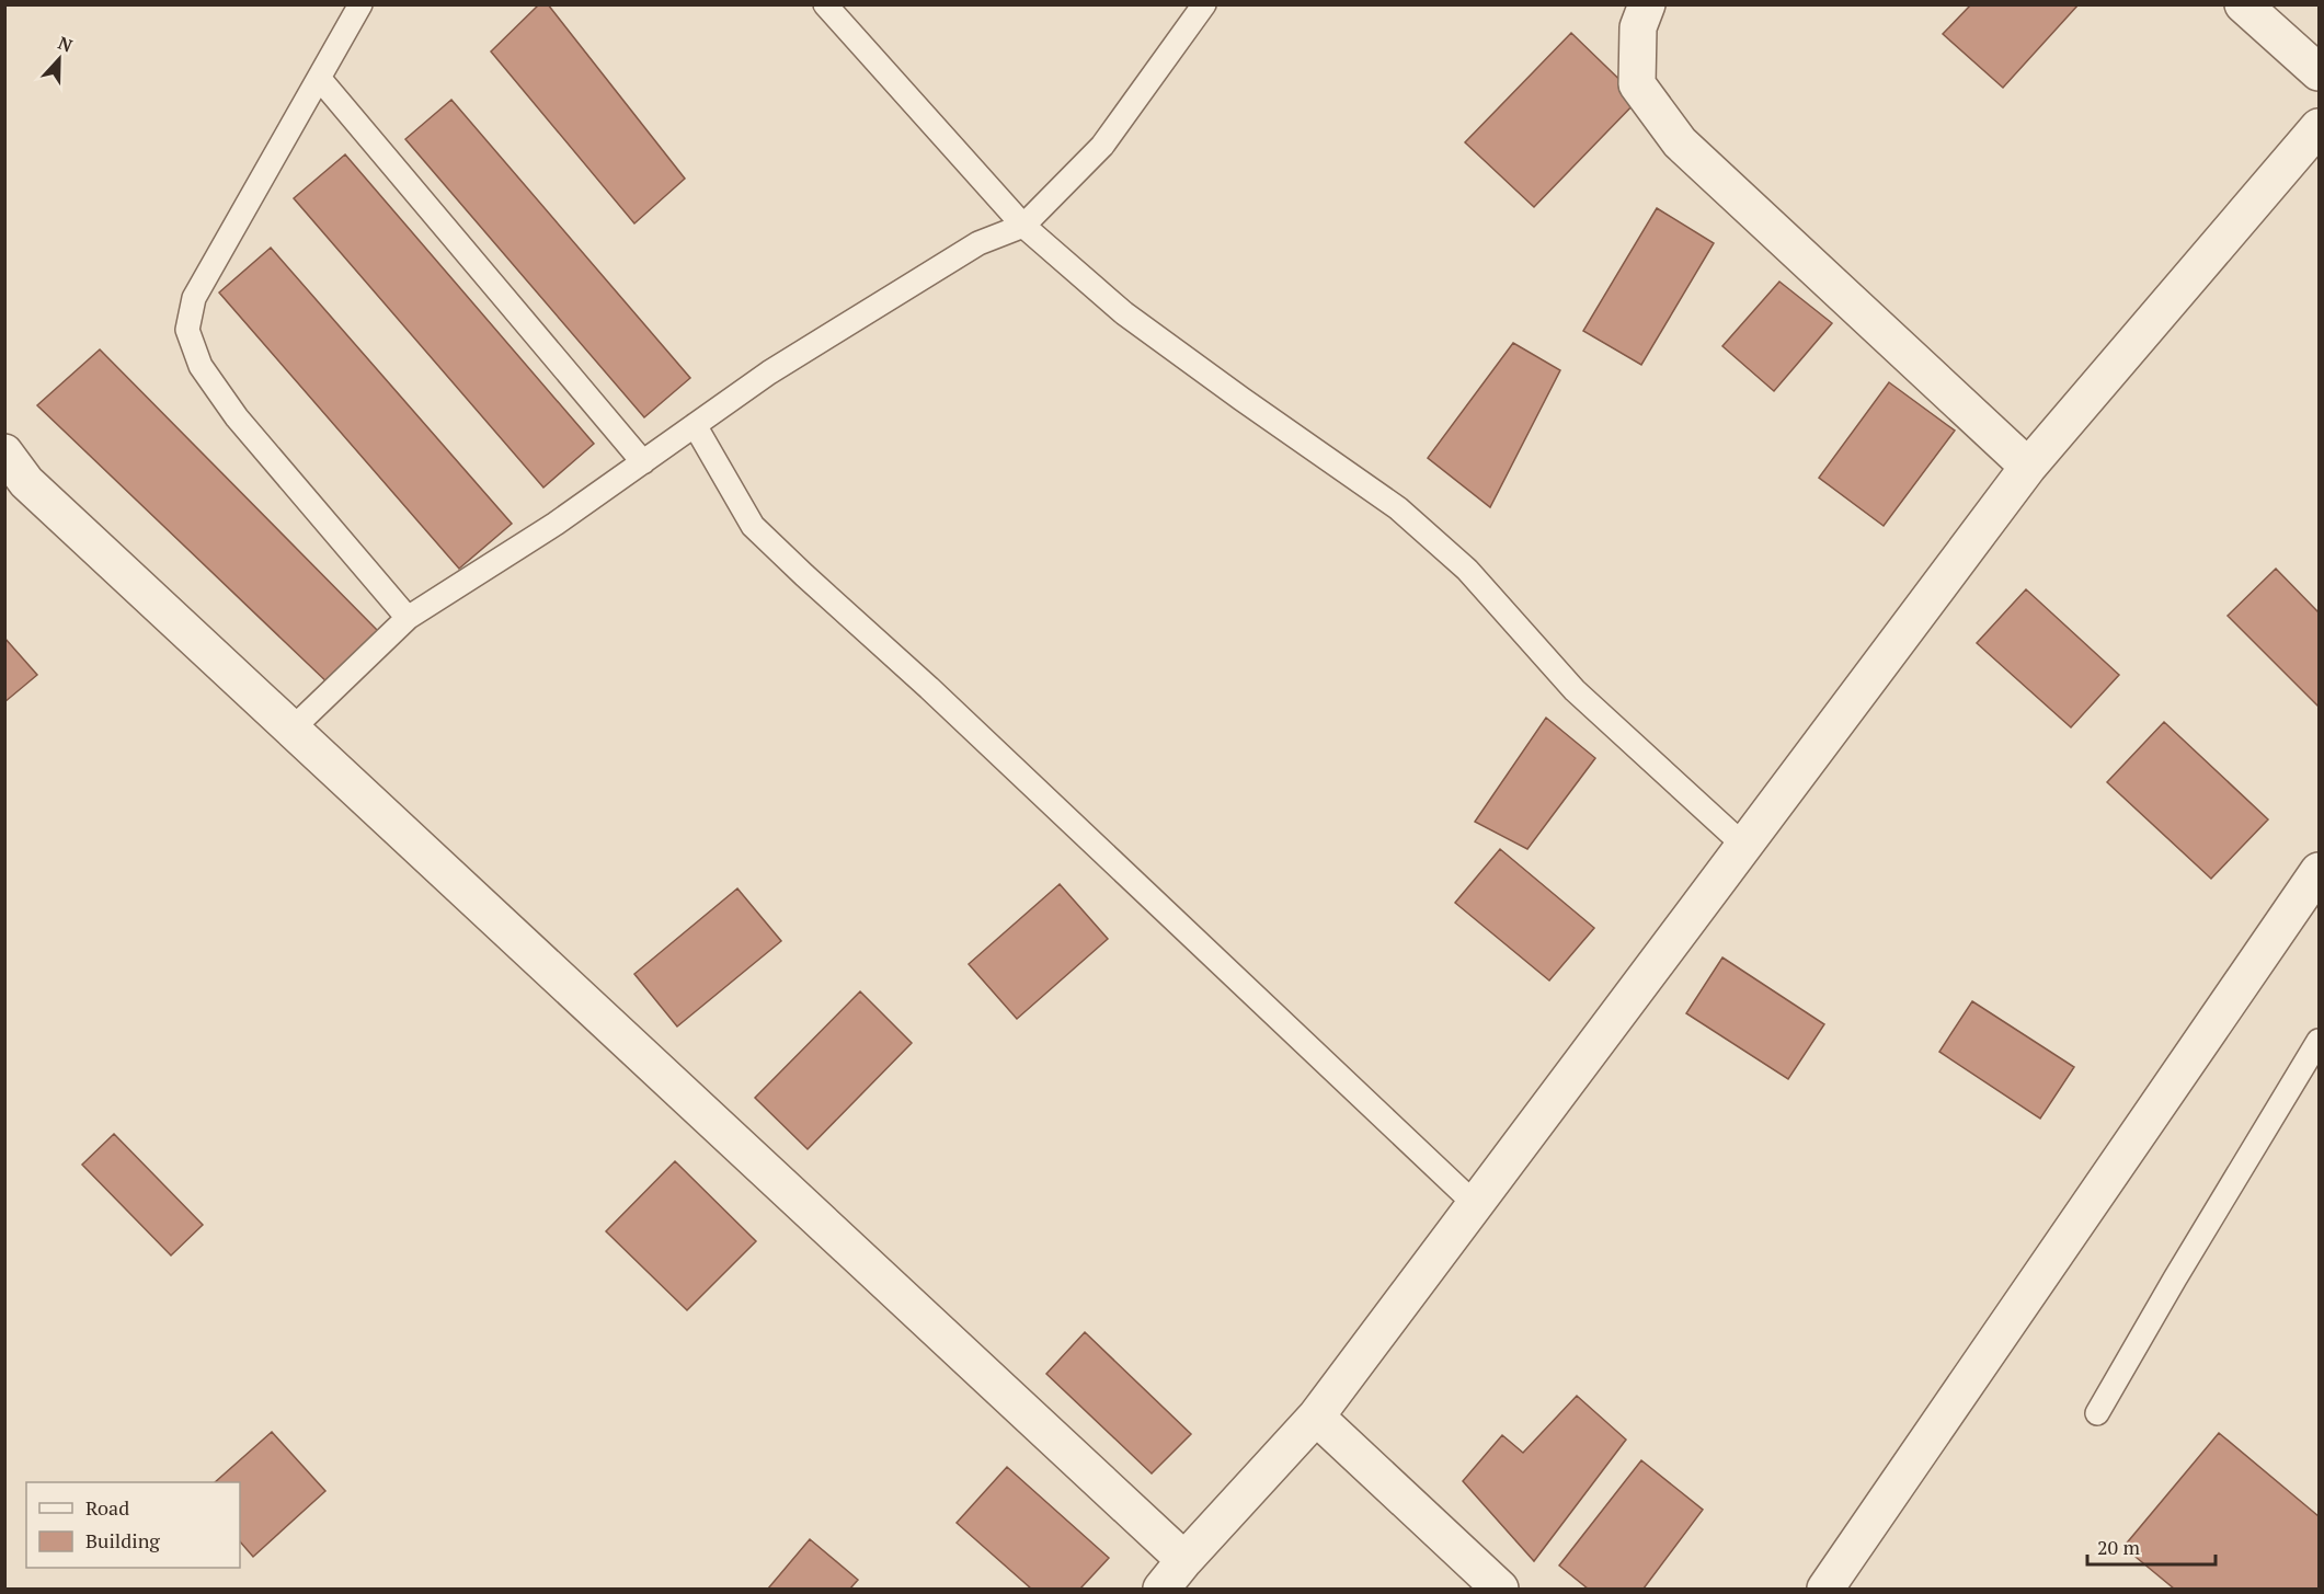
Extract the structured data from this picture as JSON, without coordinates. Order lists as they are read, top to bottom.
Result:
{
  "legend": ["Road", "Building"],
  "scale_bar": "20 m",
  "north": "top"
}
